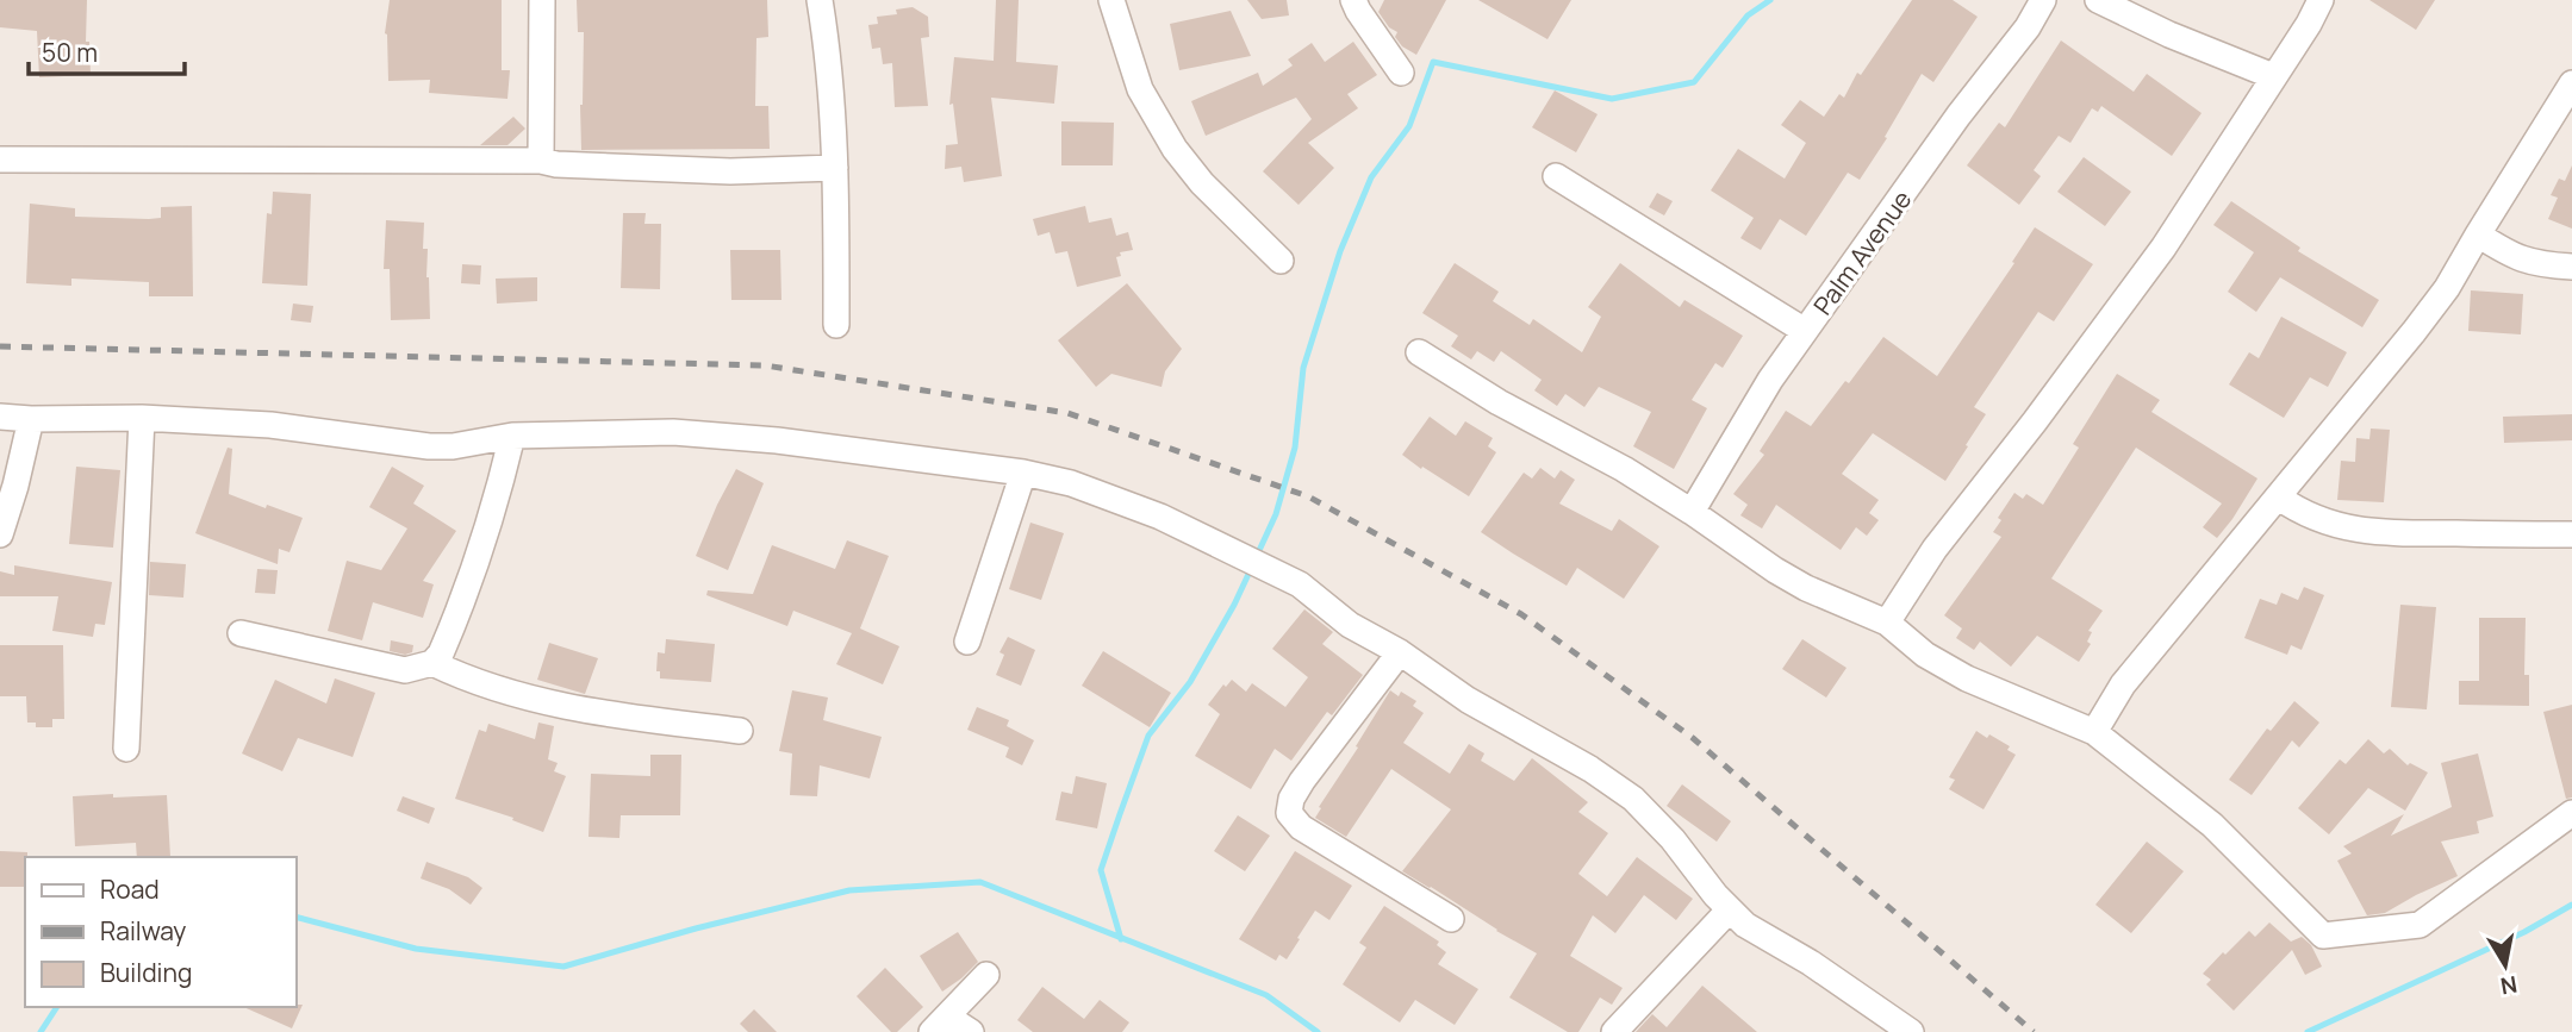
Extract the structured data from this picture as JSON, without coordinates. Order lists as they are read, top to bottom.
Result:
{
  "streets": {
    "street": ["Palm Avenue"]
  },
  "legend": ["Road", "Railway", "Building"],
  "scale_bar": "50 m",
  "north": "bottom"
}
